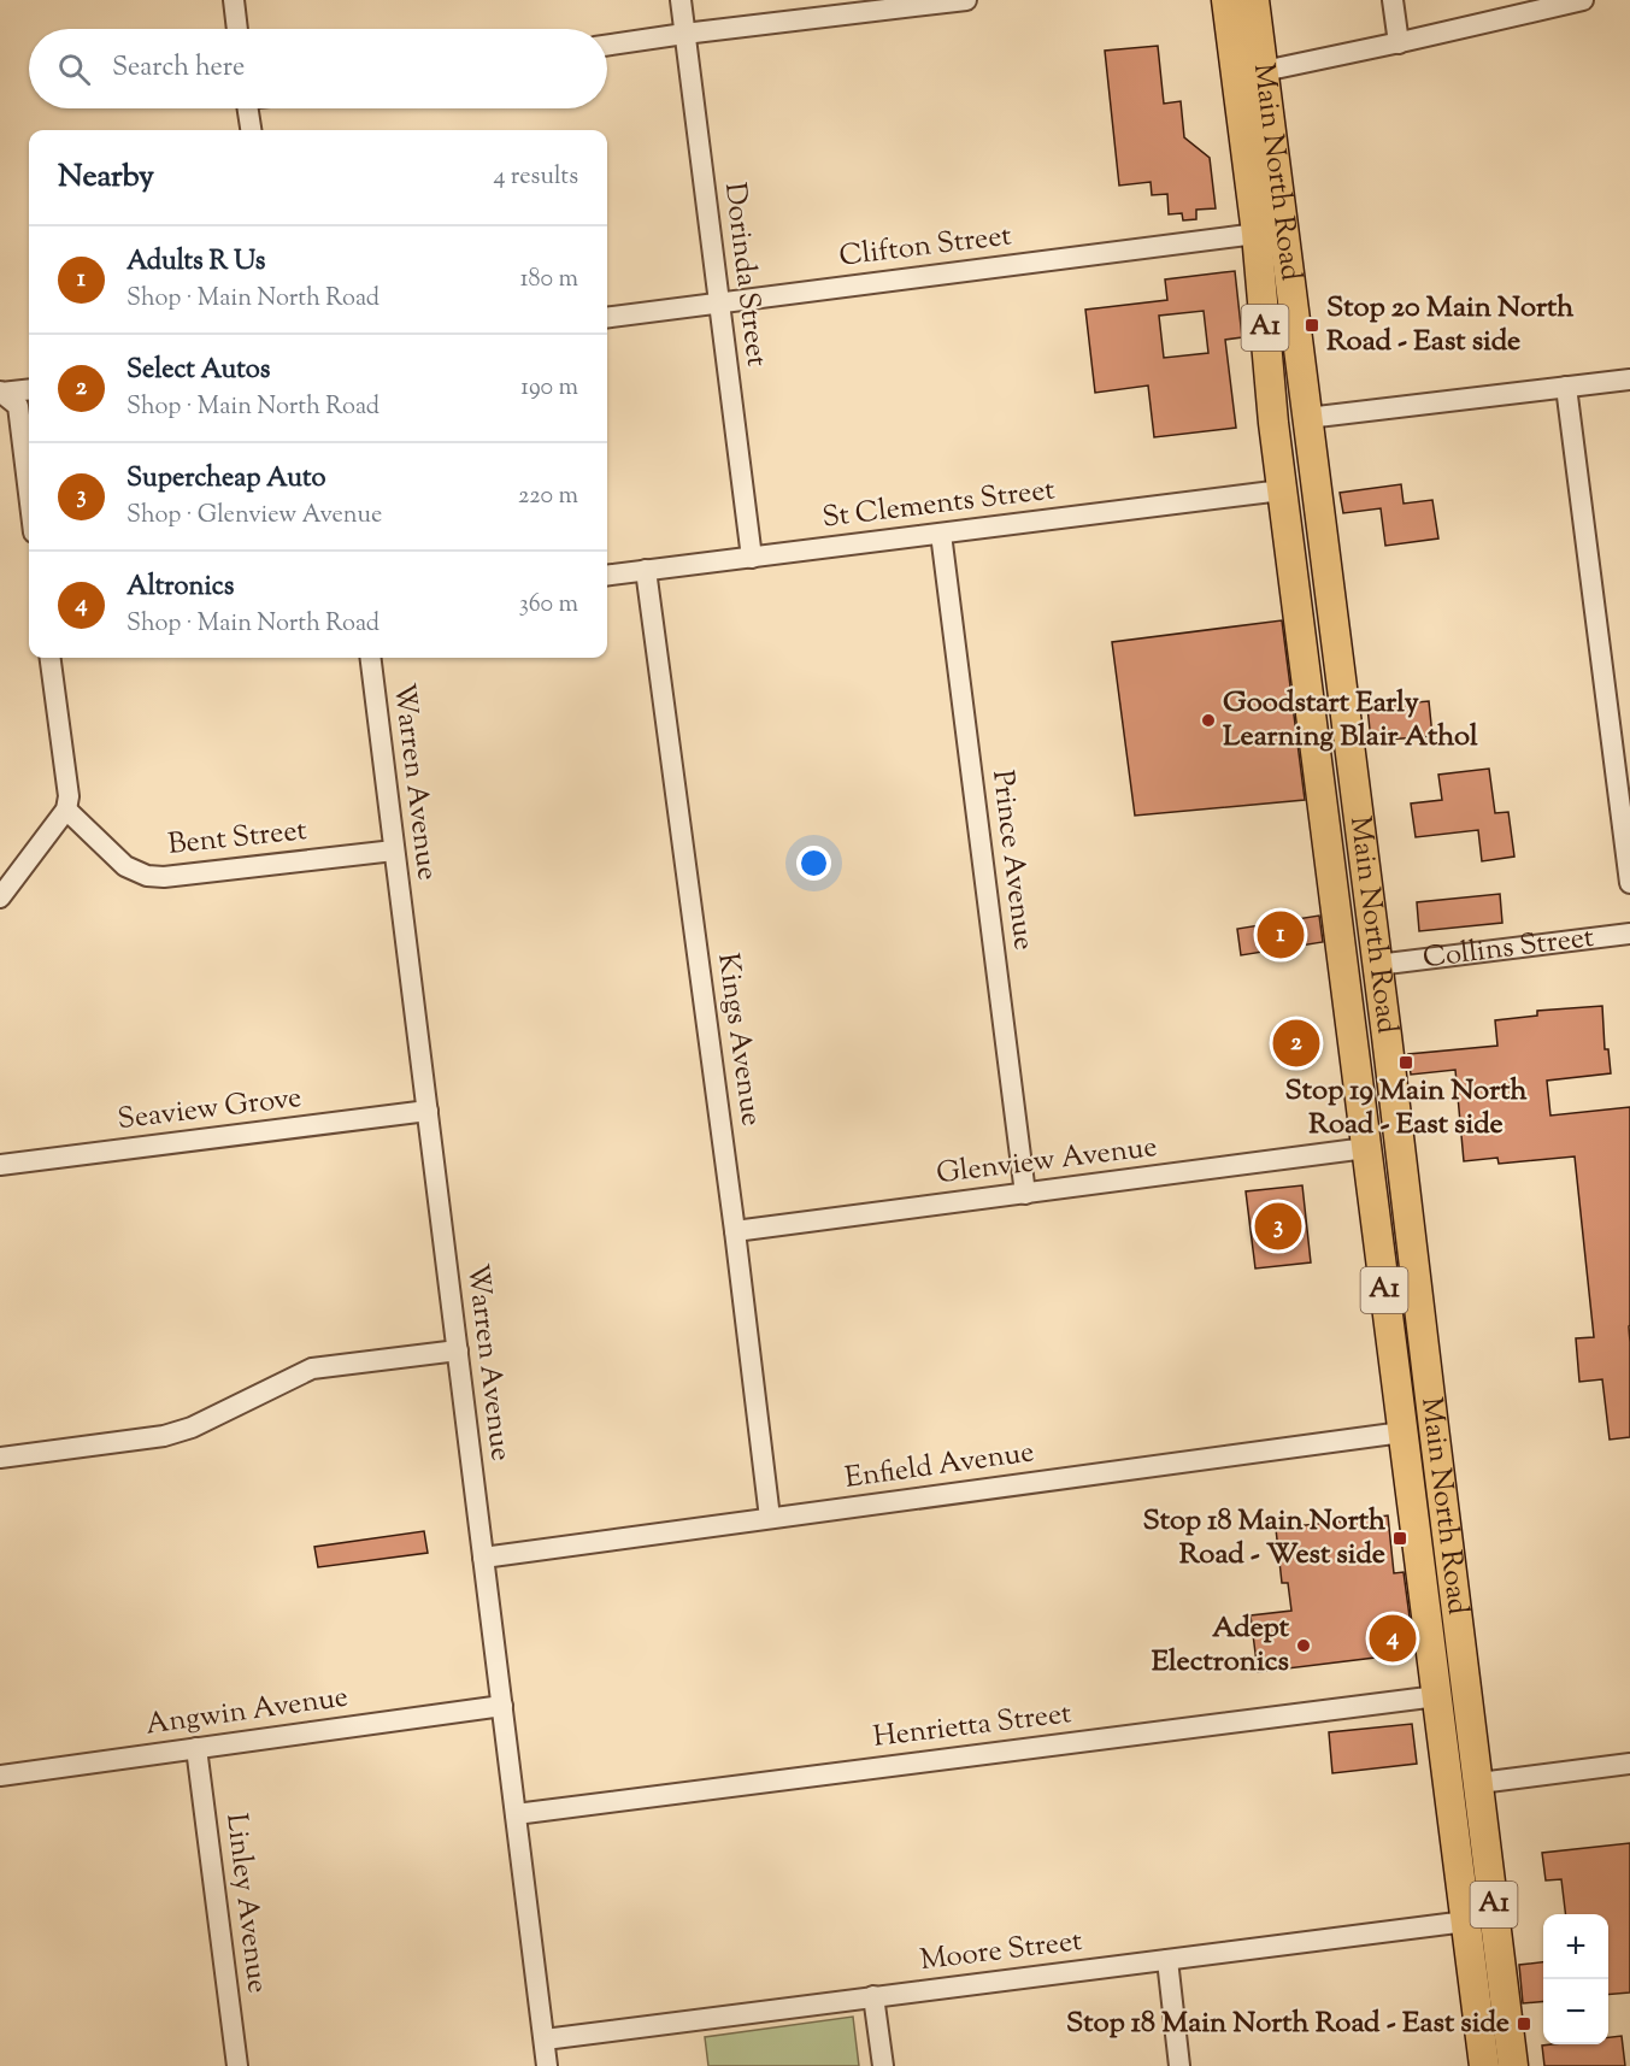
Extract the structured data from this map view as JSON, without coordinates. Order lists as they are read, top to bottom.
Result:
{
  "streets": {
    "highway": ["Main North Road", "A1", "Collins Street"],
    "street": [
      "Clifton Street",
      "Dorinda Street",
      "St Clements Street",
      "Warren Avenue",
      "Bent Street",
      "Prince Avenue",
      "Kings Avenue",
      "Seaview Grove",
      "Glenview Avenue",
      "Enfield Avenue",
      "Angwin Avenue",
      "Henrietta Street",
      "Linley Avenue",
      "Moore Street"
    ]
  },
  "crossings": [
    ["Main North Road", "Clifton Street"],
    ["Main North Road", "St Clements Street"],
    ["Main North Road", "Collins Street"],
    ["Main North Road", "Glenview Avenue"],
    ["Main North Road", "Enfield Avenue"],
    ["Main North Road", "Henrietta Street"],
    ["Main North Road", "Moore Street"],
    ["Clifton Street", "Dorinda Street"],
    ["Dorinda Street", "St Clements Street"],
    ["St Clements Street", "Prince Avenue"],
    ["St Clements Street", "Kings Avenue"],
    ["Warren Avenue", "Bent Street"],
    ["Warren Avenue", "Seaview Grove"],
    ["Warren Avenue", "Enfield Avenue"],
    ["Warren Avenue", "Angwin Avenue"],
    ["Warren Avenue", "Henrietta Street"],
    ["Warren Avenue", "Moore Street"],
    ["Prince Avenue", "Glenview Avenue"],
    ["Kings Avenue", "Glenview Avenue"],
    ["Kings Avenue", "Enfield Avenue"],
    ["Angwin Avenue", "Linley Avenue"]
  ],
  "places": {
    "transit": [
      "Stop 20 Main North Road - East side",
      "Stop 19 Main North Road - East side",
      "Stop 18 Main North Road - West side",
      "Stop 18 Main North Road - East side"
    ],
    "other": ["Goodstart Early Learning Blair Athol", "Adept Electronics"]
  },
  "page": {
    "search": "Search here",
    "heading": ["Nearby", "4 results"],
    "list": [
      {
        "mark": "1",
        "name": "Adults R Us",
        "note": "Shop · Main North Road",
        "value": "180 m"
      },
      {
        "mark": "2",
        "name": "Select Autos",
        "note": "Shop · Main North Road",
        "value": "190 m"
      },
      {
        "mark": "3",
        "name": "Supercheap Auto",
        "note": "Shop · Glenview Avenue",
        "value": "220 m"
      },
      {
        "mark": "4",
        "name": "Altronics",
        "note": "Shop · Main North Road",
        "value": "360 m"
      }
    ],
    "pins": [
      "1",
      "2",
      "3",
      "4"
    ],
    "map_buttons": ["+", "−"]
  }
}
